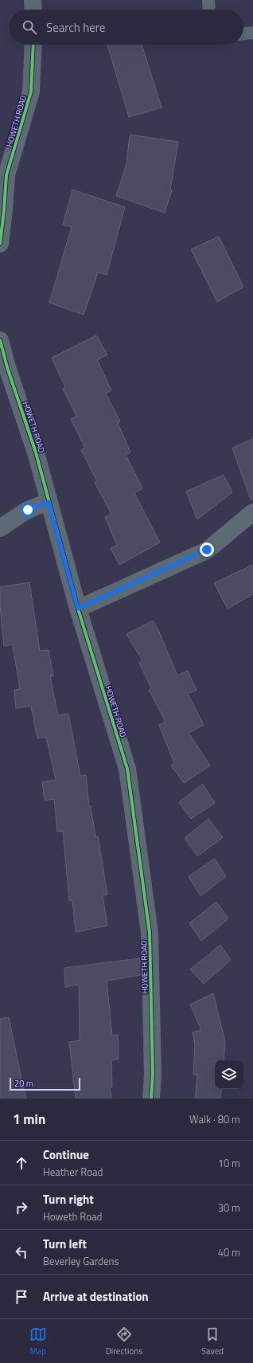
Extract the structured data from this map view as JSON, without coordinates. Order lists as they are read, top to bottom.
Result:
{
  "streets": {
    "street": ["HOWETH ROAD"]
  },
  "scale_bar": "20 m",
  "page": {
    "search": "Search here",
    "scale": "20 m",
    "heading": ["1 min", "Walk · 80 m"],
    "list": [
      ["Continue", "Heather Road", "10 m"],
      ["Turn right", "Howeth Road", "30 m"],
      ["Turn left", "Beverley Gardens", "40 m"],
      "Arrive at destination"
    ],
    "nav": ["Map", "Directions", "Saved"]
  }
}
